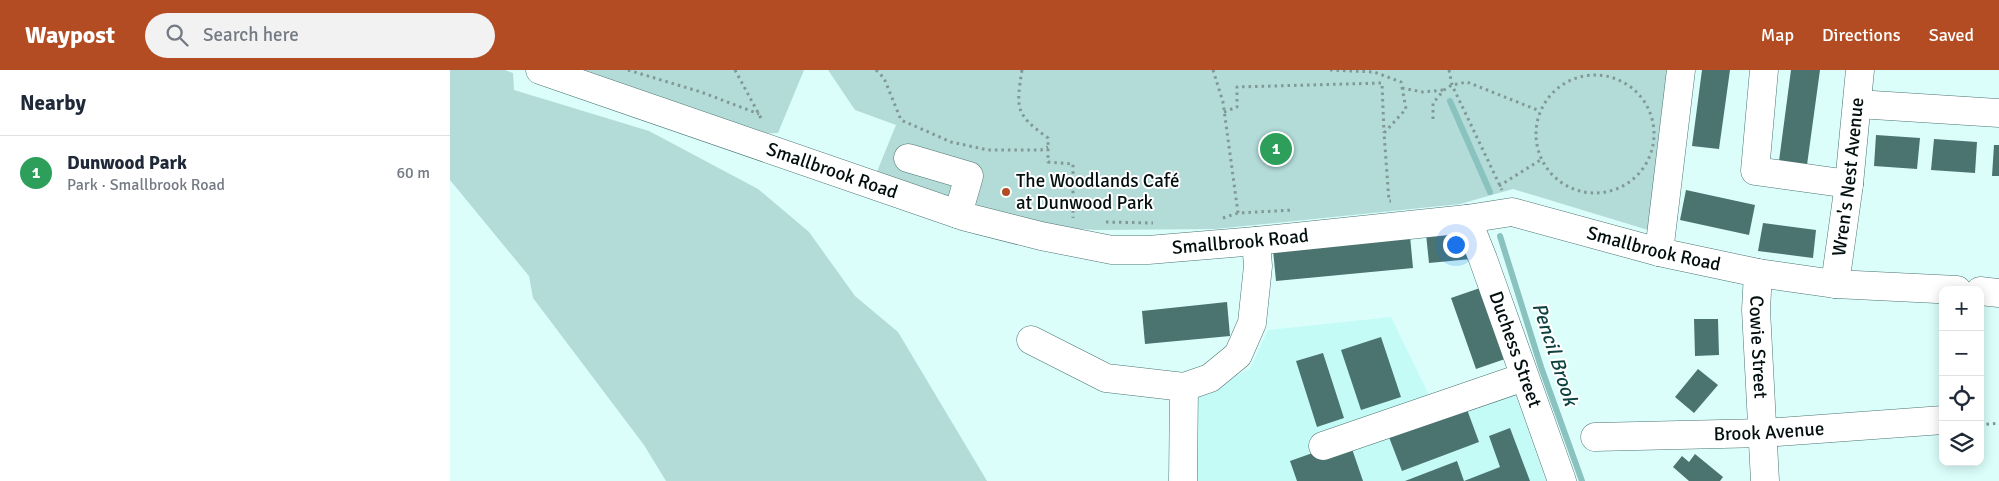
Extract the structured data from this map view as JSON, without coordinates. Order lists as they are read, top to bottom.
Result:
{
  "streets": {
    "street": [
      "Smallbrook Road",
      "Wren's Nest Avenue",
      "Cowie Street",
      "Duchess Street",
      "Brook Avenue"
    ]
  },
  "crossings": [
    ["Smallbrook Road", "Wren's Nest Avenue"],
    ["Smallbrook Road", "Cowie Street"],
    ["Smallbrook Road", "Duchess Street"],
    ["Cowie Street", "Brook Avenue"]
  ],
  "water": ["Pencil Brook"],
  "places": ["The Woodlands Café at Dunwood Park"],
  "page": {
    "header": "Waypost",
    "search": "Search here",
    "nav": ["Map", "Directions", "Saved"],
    "heading": "Nearby",
    "pins": "1",
    "list": [
      {
        "mark": "1",
        "name": "Dunwood Park",
        "note": "Park · Smallbrook Road",
        "value": "60 m"
      }
    ],
    "map_buttons": ["+", "−"]
  }
}
